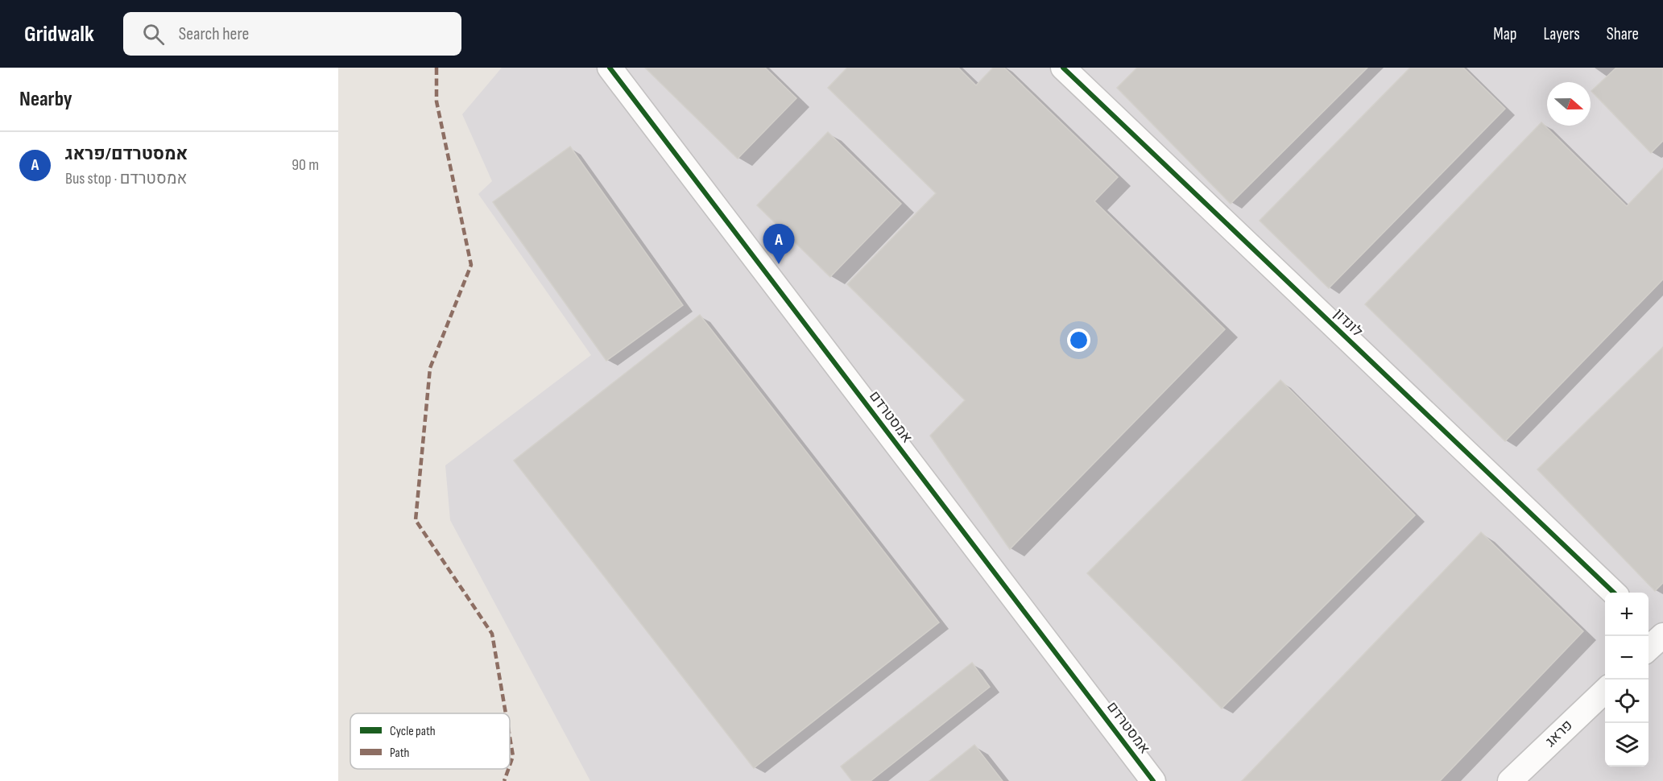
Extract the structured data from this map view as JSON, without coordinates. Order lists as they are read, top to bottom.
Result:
{
  "streets": {
    "street": ["לונדון", "אמסטרדם", "פראג"]
  },
  "legend": ["Cycle path", "Path"],
  "north": "right",
  "page": {
    "header": "Gridwalk",
    "search": "Search here",
    "nav": ["Map", "Layers", "Share"],
    "heading": "Nearby",
    "list": [
      {
        "mark": "A",
        "name": "אמסטרדם/פראג",
        "note": "Bus stop · אמסטרדם",
        "value": "90 m"
      }
    ],
    "pins": "A",
    "map_buttons": ["+", "−"]
  }
}
